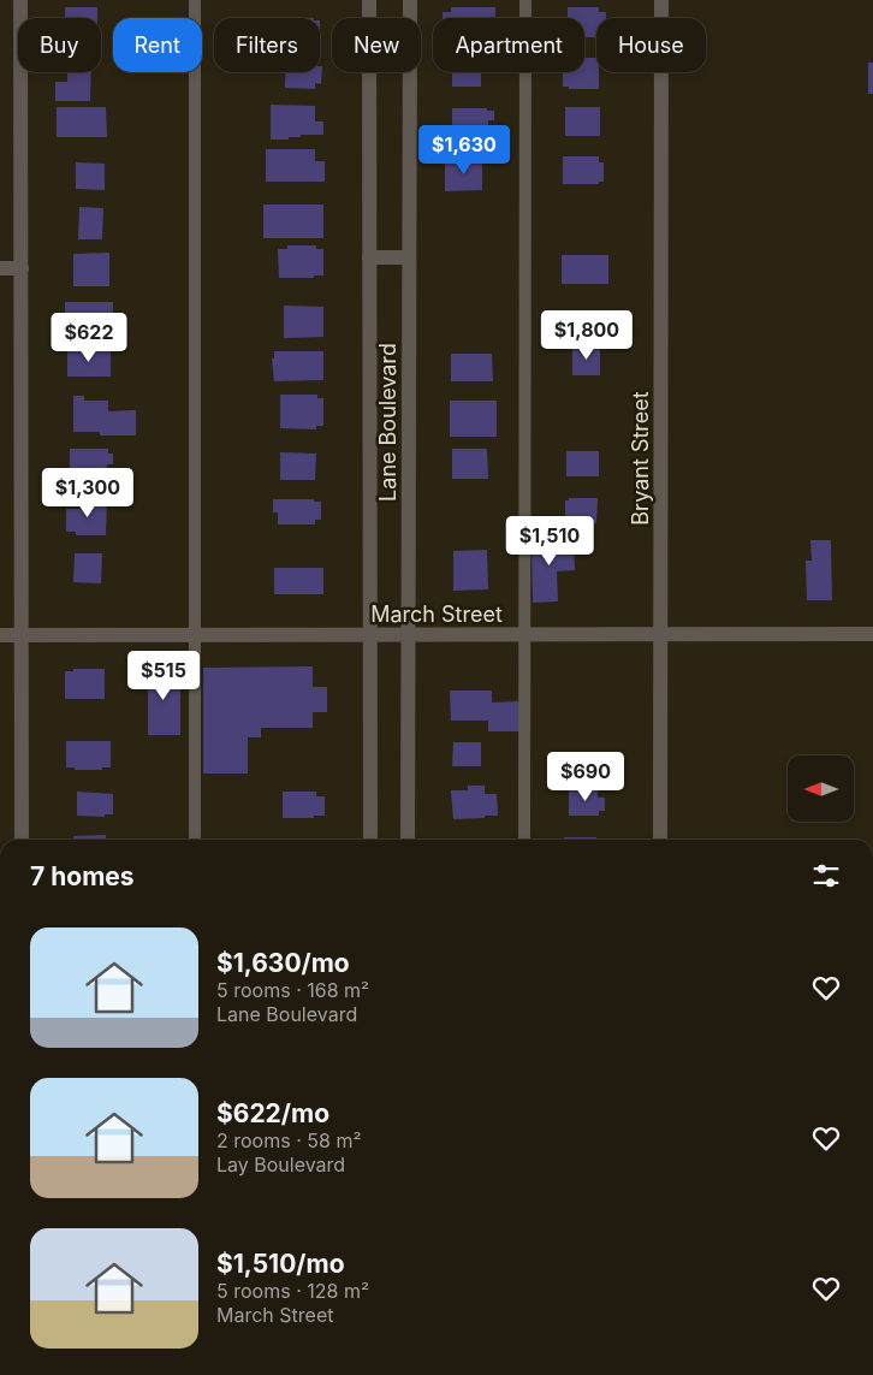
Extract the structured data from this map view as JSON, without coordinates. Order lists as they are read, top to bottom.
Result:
{
  "streets": {
    "street": ["Lane Boulevard", "Bryant Street", "March Street"]
  },
  "crossings": [
    ["Lane Boulevard", "March Street"],
    ["Bryant Street", "March Street"]
  ],
  "north": "left",
  "page": {
    "chip": [
      "Buy",
      "Rent",
      "Filters",
      "New",
      "Apartment",
      "House"
    ],
    "price": [
      "$1,630",
      "$1,800",
      "$622",
      "$1,300",
      "$1,510",
      "$515",
      "$690"
    ],
    "heading": "7 homes",
    "list": [
      {
        "name": "$1,630/mo",
        "note": "5 rooms · 168 m² · Lane Boulevard"
      },
      {
        "name": "$622/mo",
        "note": "2 rooms · 58 m² · Lay Boulevard"
      },
      {
        "name": "$1,510/mo",
        "note": "5 rooms · 128 m² · March Street"
      }
    ]
  }
}
